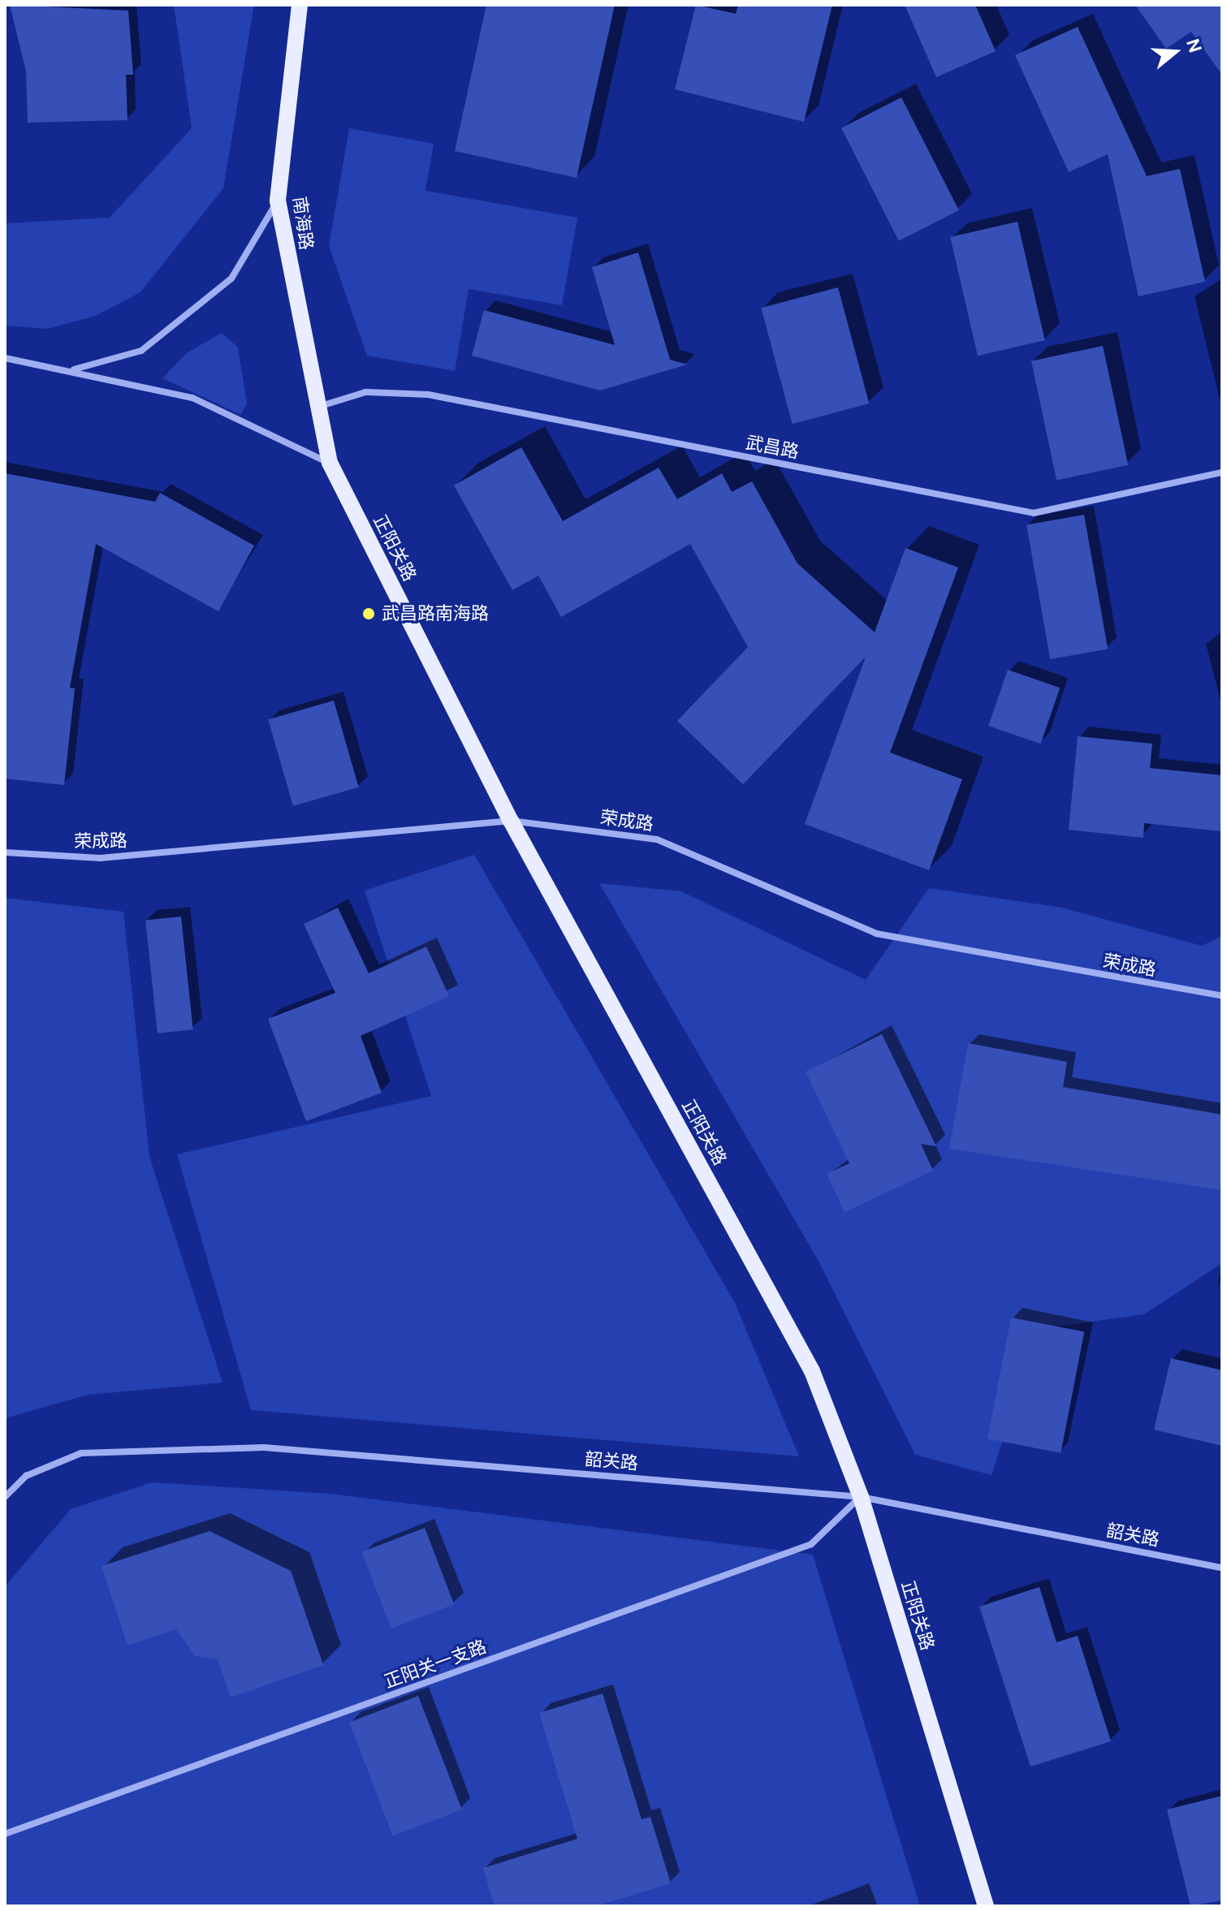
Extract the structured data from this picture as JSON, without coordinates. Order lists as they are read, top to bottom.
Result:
{
  "streets": {
    "main road": ["南海路", "正阳关路"],
    "street": [
      "武昌路",
      "荣成路",
      "韶关路",
      "正阳关一支路"
    ]
  },
  "crossings": [
    ["南海路", "武昌路"],
    ["南海路", "正阳关路"],
    ["武昌路", "正阳关路"],
    ["正阳关路", "荣成路"],
    ["正阳关路", "韶关路"],
    ["正阳关路", "正阳关一支路"],
    ["韶关路", "正阳关一支路"]
  ],
  "places": ["武昌路南海路"],
  "north": "right"
}
